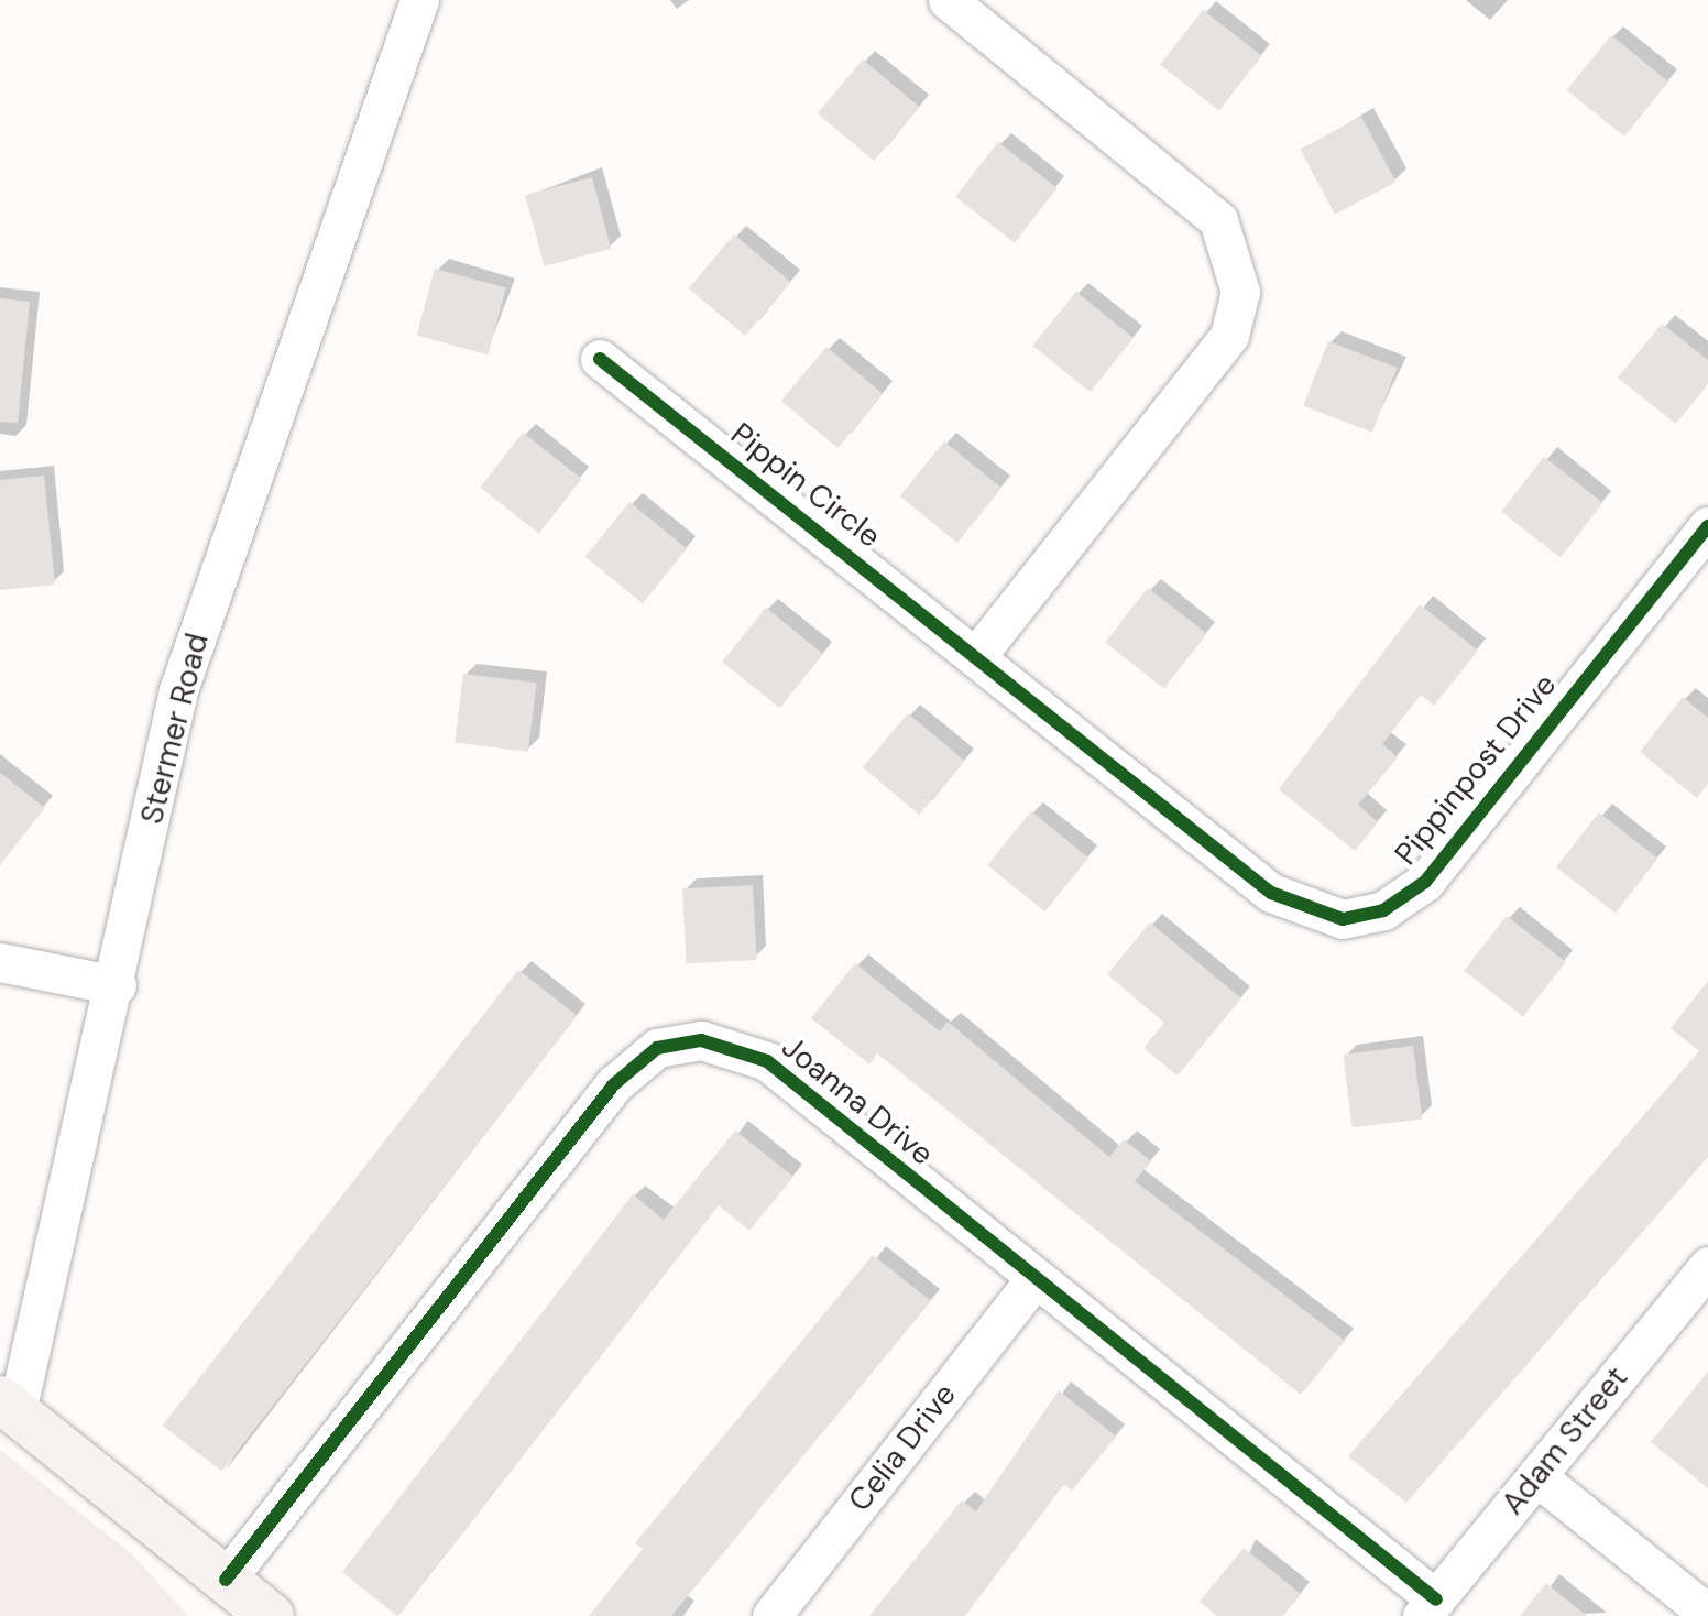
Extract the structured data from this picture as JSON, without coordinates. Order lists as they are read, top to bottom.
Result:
{
  "streets": {
    "street": [
      "Pippin Circle",
      "Stermer Road",
      "Pippinpost Drive",
      "Joanna Drive",
      "Adam Street",
      "Celia Drive"
    ]
  },
  "crossings": [
    ["Pippin Circle", "Pippinpost Drive"],
    ["Joanna Drive", "Adam Street"],
    ["Joanna Drive", "Celia Drive"]
  ]
}
